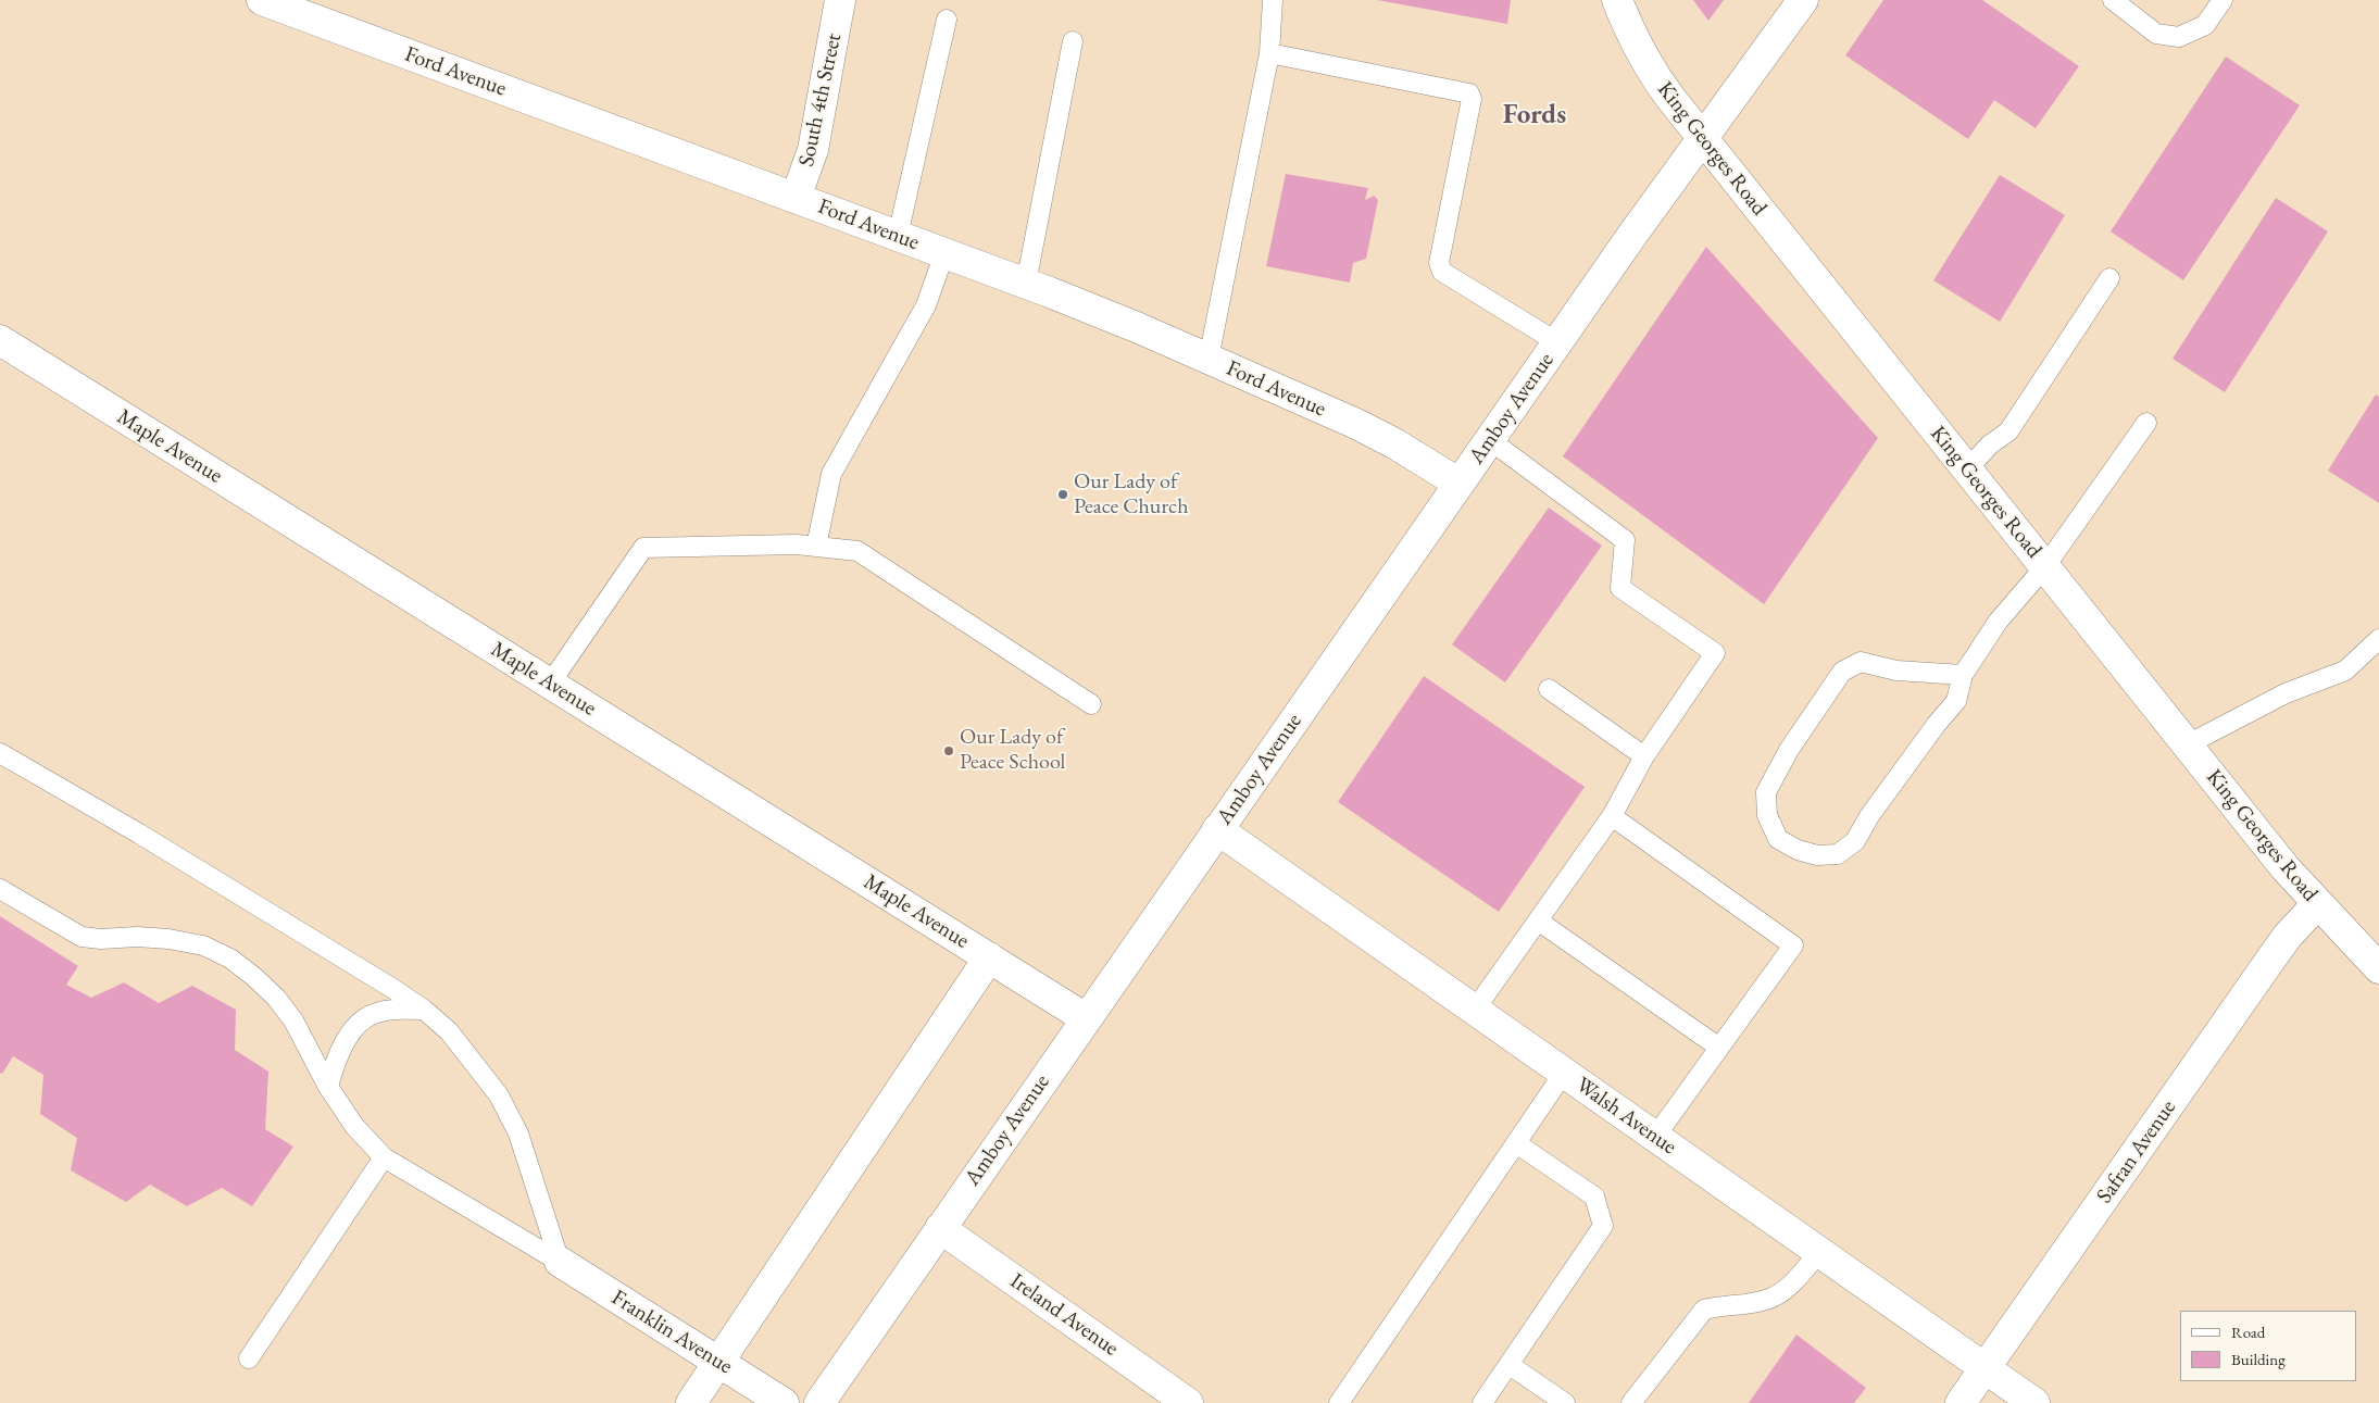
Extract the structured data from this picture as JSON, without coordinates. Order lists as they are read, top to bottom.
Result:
{
  "streets": {
    "street": [
      "Ford Avenue",
      "South 4th Street",
      "King Georges Road",
      "Amboy Avenue",
      "Maple Avenue",
      "Walsh Avenue",
      "Safran Avenue",
      "Ireland Avenue",
      "Franklin Avenue"
    ]
  },
  "crossings": [
    ["Ford Avenue", "South 4th Street"],
    ["Ford Avenue", "Amboy Avenue"],
    ["King Georges Road", "Amboy Avenue"],
    ["King Georges Road", "Safran Avenue"],
    ["Amboy Avenue", "Maple Avenue"],
    ["Amboy Avenue", "Walsh Avenue"],
    ["Amboy Avenue", "Ireland Avenue"],
    ["Walsh Avenue", "Safran Avenue"]
  ],
  "districts": ["Fords"],
  "places": ["Our Lady of Peace Church", "Our Lady of Peace School"],
  "legend": ["Road", "Building"]
}
